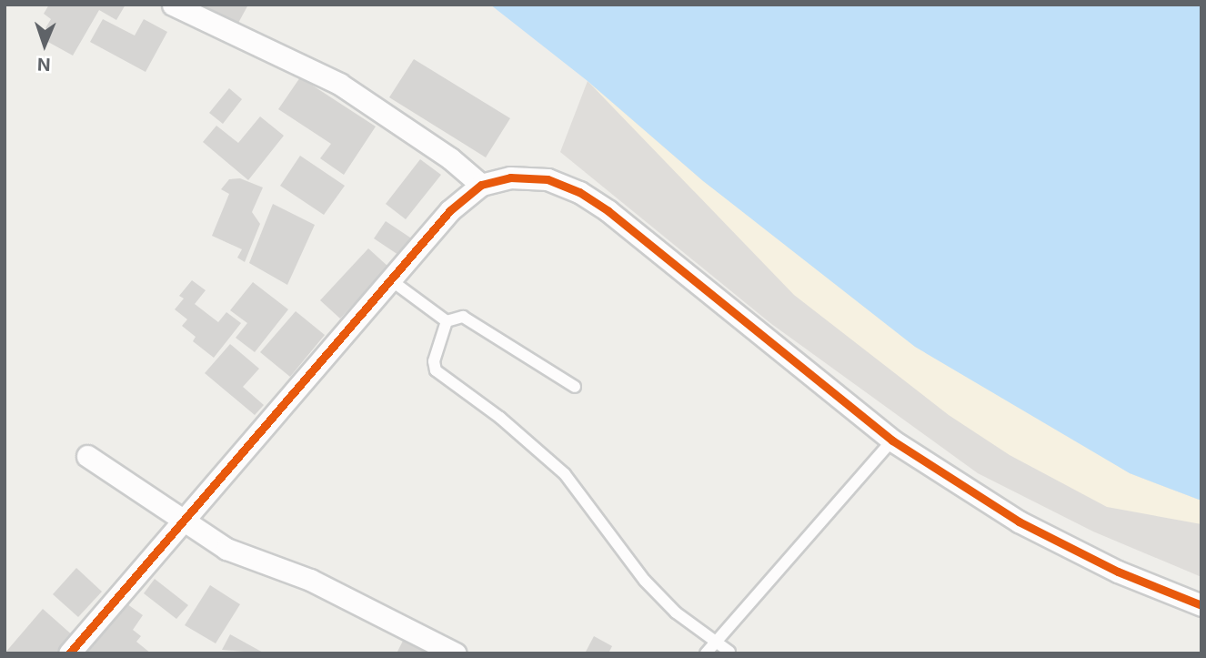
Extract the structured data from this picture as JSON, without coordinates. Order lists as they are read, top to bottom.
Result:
{
  "north": "bottom"
}
